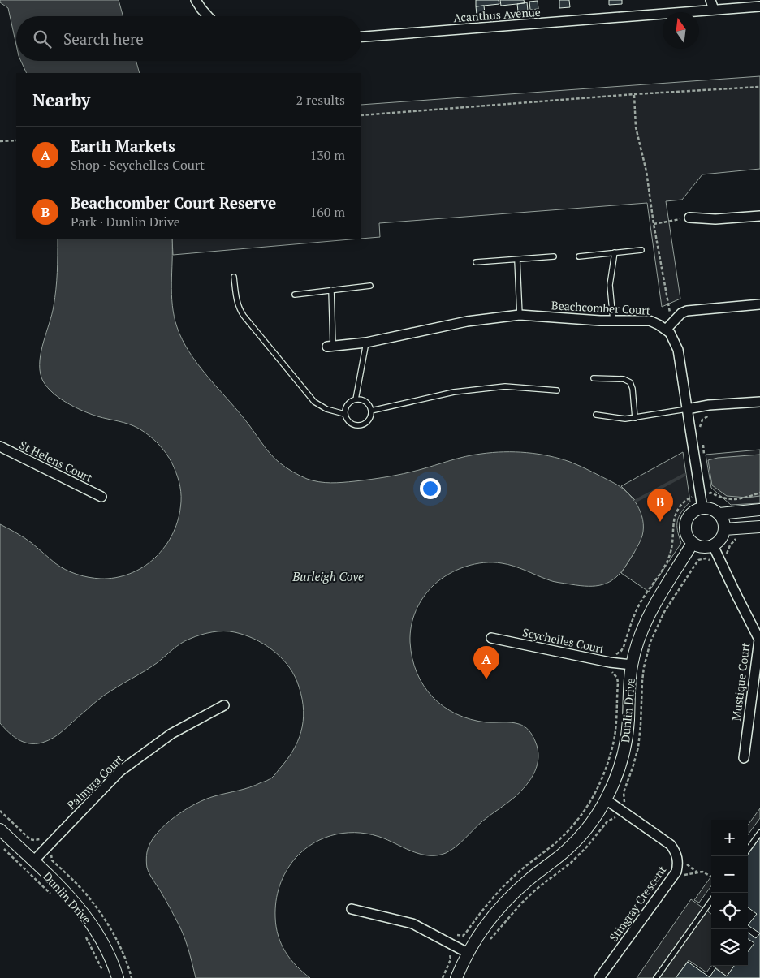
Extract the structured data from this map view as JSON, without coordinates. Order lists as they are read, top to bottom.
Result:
{
  "streets": {
    "street": [
      "Acanthus Avenue",
      "Beachcomber Court",
      "St Helens Court",
      "Seychelles Court",
      "Mustique Court",
      "Dunlin Drive",
      "Palmyra Court",
      "Stingray Crescent"
    ]
  },
  "crossings": [
    ["Seychelles Court", "Dunlin Drive"],
    ["Mustique Court", "Dunlin Drive"],
    ["Dunlin Drive", "Palmyra Court"],
    ["Dunlin Drive", "Stingray Crescent"]
  ],
  "water": ["Burleigh Cove"],
  "north": "top",
  "page": {
    "search": "Search here",
    "heading": ["Nearby", "2 results"],
    "list": [
      {
        "mark": "A",
        "name": "Earth Markets",
        "note": "Shop · Seychelles Court",
        "value": "130 m"
      },
      {
        "mark": "B",
        "name": "Beachcomber Court Reserve",
        "note": "Park · Dunlin Drive",
        "value": "160 m"
      }
    ],
    "pins": ["B", "A"],
    "map_buttons": ["+", "−"]
  }
}
